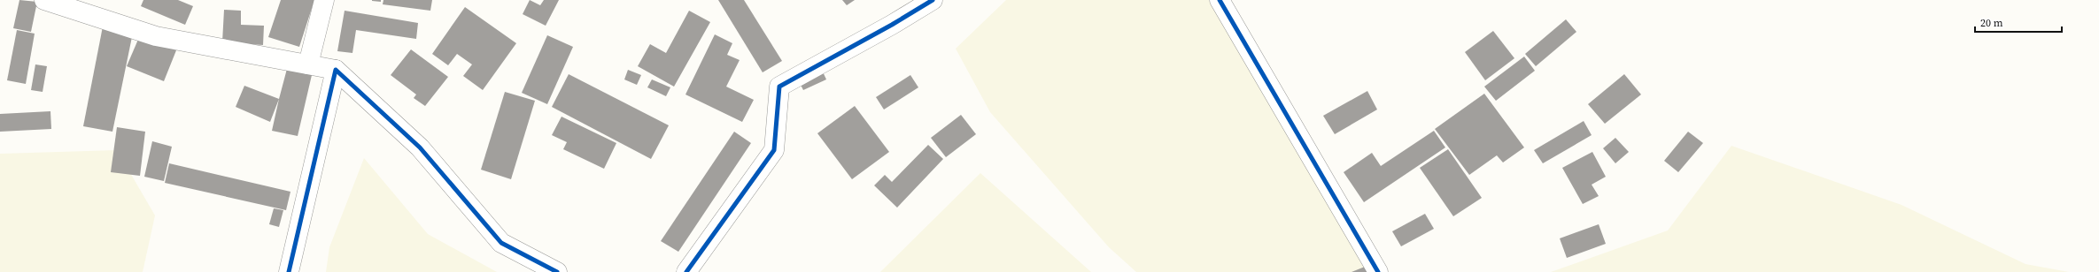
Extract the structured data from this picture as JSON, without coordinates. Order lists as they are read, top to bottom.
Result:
{
  "scale_bar": "20 m"
}
